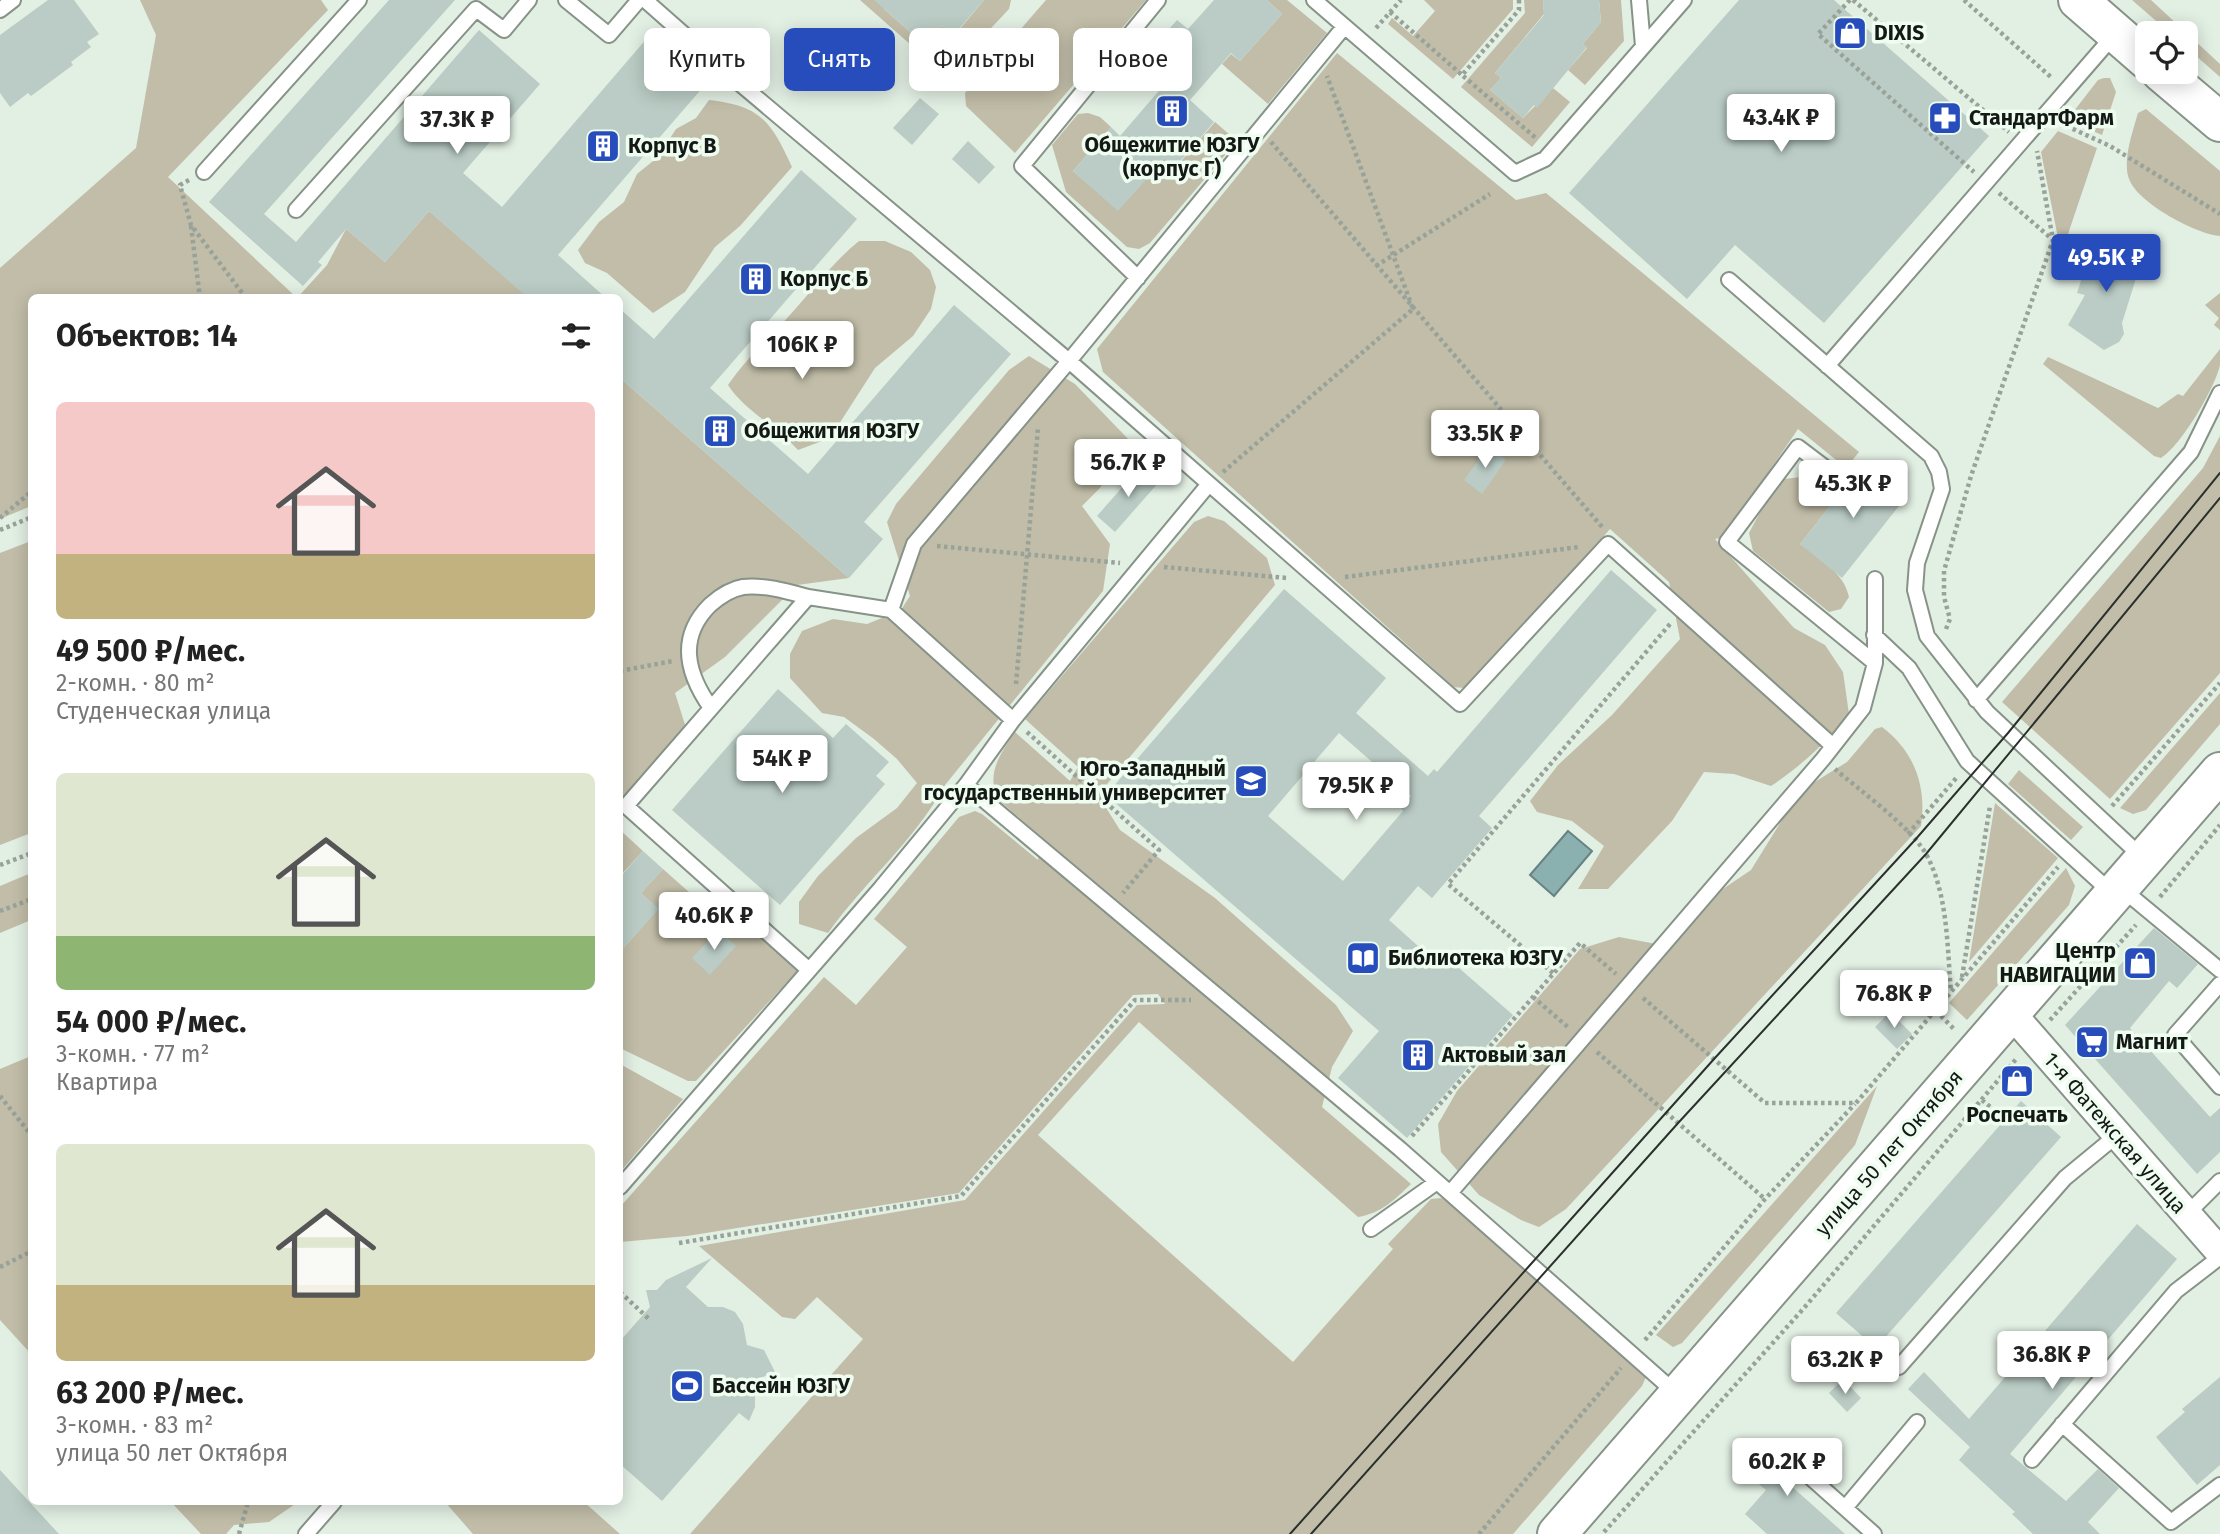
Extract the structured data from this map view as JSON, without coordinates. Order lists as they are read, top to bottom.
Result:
{
  "streets": {
    "main road": ["улица 50 лет Октября"],
    "street": ["1-я Фатежская улица"]
  },
  "crossings": [
    ["1-я Фатежская улица", "улица 50 лет Октября"]
  ],
  "places": {
    "shop": ["DIXIS", "Центр НАВИГАЦИИ", "Роспечать"],
    "building": [
      "Общежитие ЮЗГУ (корпус Г)",
      "Корпус В",
      "Корпус Б",
      "Общежития ЮЗГУ",
      "Актовый зал"
    ],
    "pharmacy": ["СтандартФарм"],
    "school or university": ["Юго-Западный государственный университет"],
    "library": ["Библиотека ЮЗГУ"],
    "supermarket": ["Магнит"],
    "sports": ["Бассейн ЮЗГУ"]
  },
  "page": {
    "chip": [
      "Купить",
      "Снять",
      "Фильтры",
      "Новое"
    ],
    "price": [
      "43.4K ₽",
      "37.3K ₽",
      "49.5K ₽",
      "106K ₽",
      "33.5K ₽",
      "56.7K ₽",
      "45.3K ₽",
      "54K ₽",
      "79.5K ₽",
      "40.6K ₽",
      "76.8K ₽",
      "36.8K ₽",
      "63.2K ₽",
      "60.2K ₽"
    ],
    "heading": "Объектов: 14",
    "list": [
      {
        "name": "49 500 ₽/мес.",
        "note": "2-комн. · 80 m² · Студенческая улица"
      },
      {
        "name": "54 000 ₽/мес.",
        "note": "3-комн. · 77 m² · Квартира"
      },
      {
        "name": "63 200 ₽/мес.",
        "note": "3-комн. · 83 m² · улица 50 лет Октября"
      }
    ]
  }
}
